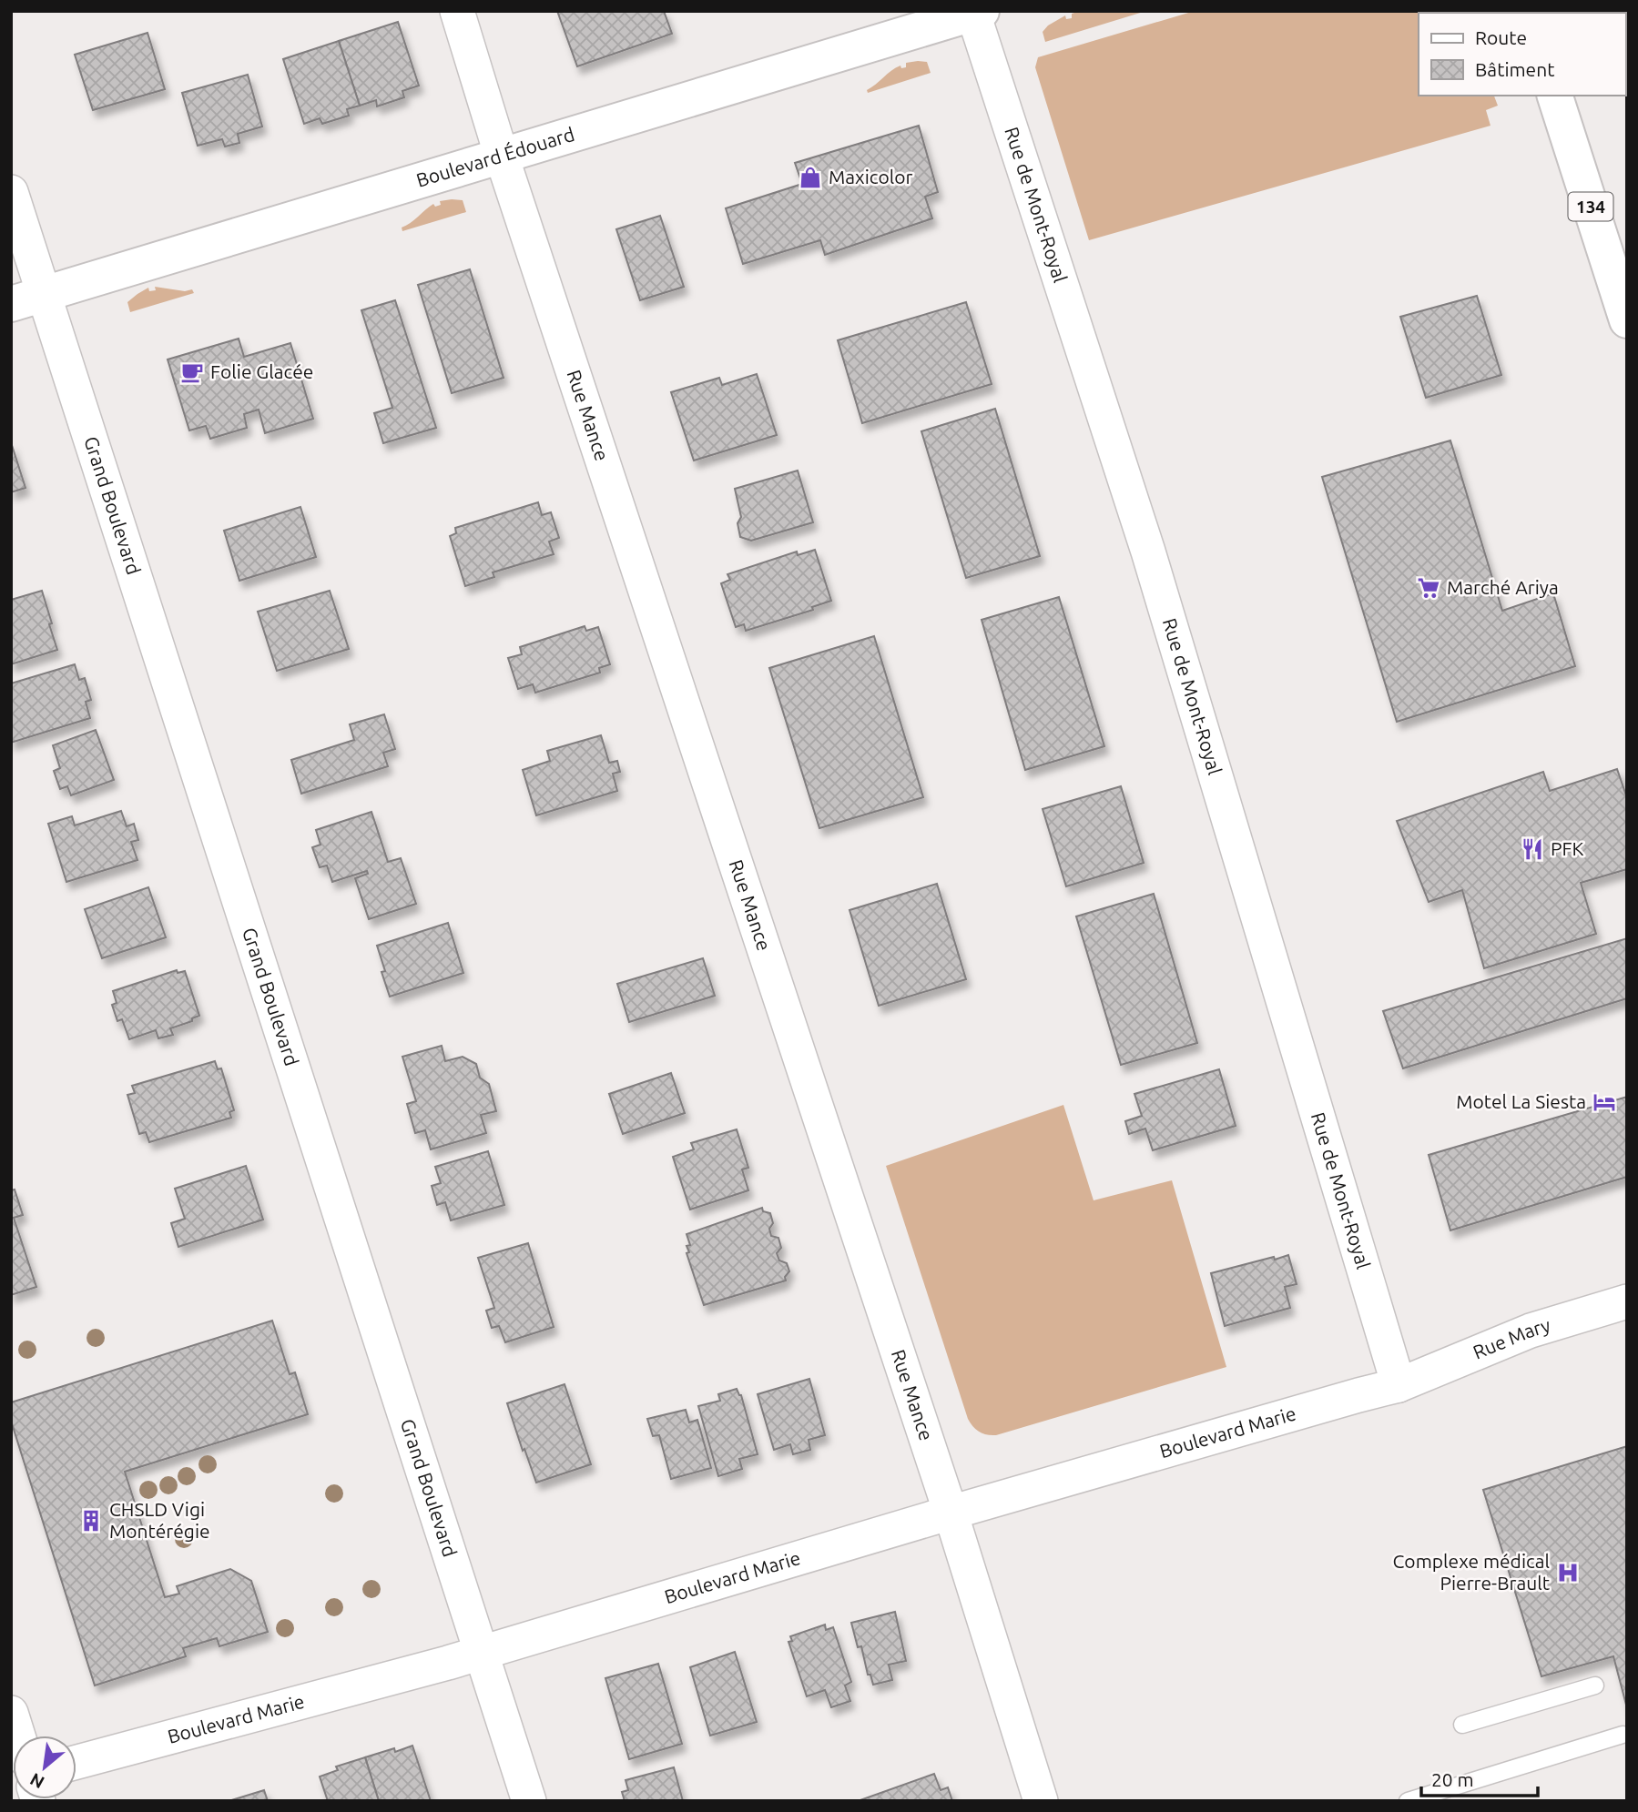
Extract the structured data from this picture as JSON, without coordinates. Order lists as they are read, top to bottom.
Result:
{
  "streets": {
    "street": [
      "Boulevard Édouard",
      "Rue de Mont-Royal",
      "134",
      "Rue Mance",
      "Grand Boulevard",
      "Rue Mary",
      "Boulevard Marie"
    ]
  },
  "crossings": [
    ["Boulevard Édouard", "Rue de Mont-Royal"],
    ["Boulevard Édouard", "Rue Mance"],
    ["Boulevard Édouard", "Grand Boulevard"],
    ["Rue de Mont-Royal", "Rue Mary"],
    ["Rue de Mont-Royal", "Boulevard Marie"],
    ["Rue Mance", "Boulevard Marie"],
    ["Grand Boulevard", "Boulevard Marie"],
    ["Rue Mary", "Boulevard Marie"]
  ],
  "places": {
    "shop": ["Maxicolor"],
    "cafe": ["Folie Glacée"],
    "supermarket": ["Marché Ariya"],
    "restaurant": ["PFK"],
    "hotel": ["Motel La Siesta"],
    "building": ["CHSLD Vigi Montérégie"],
    "hospital": ["Complexe médical Pierre-Brault"]
  },
  "legend": ["Route", "Bâtiment"],
  "scale_bar": "20 m",
  "north": "bottom left"
}
